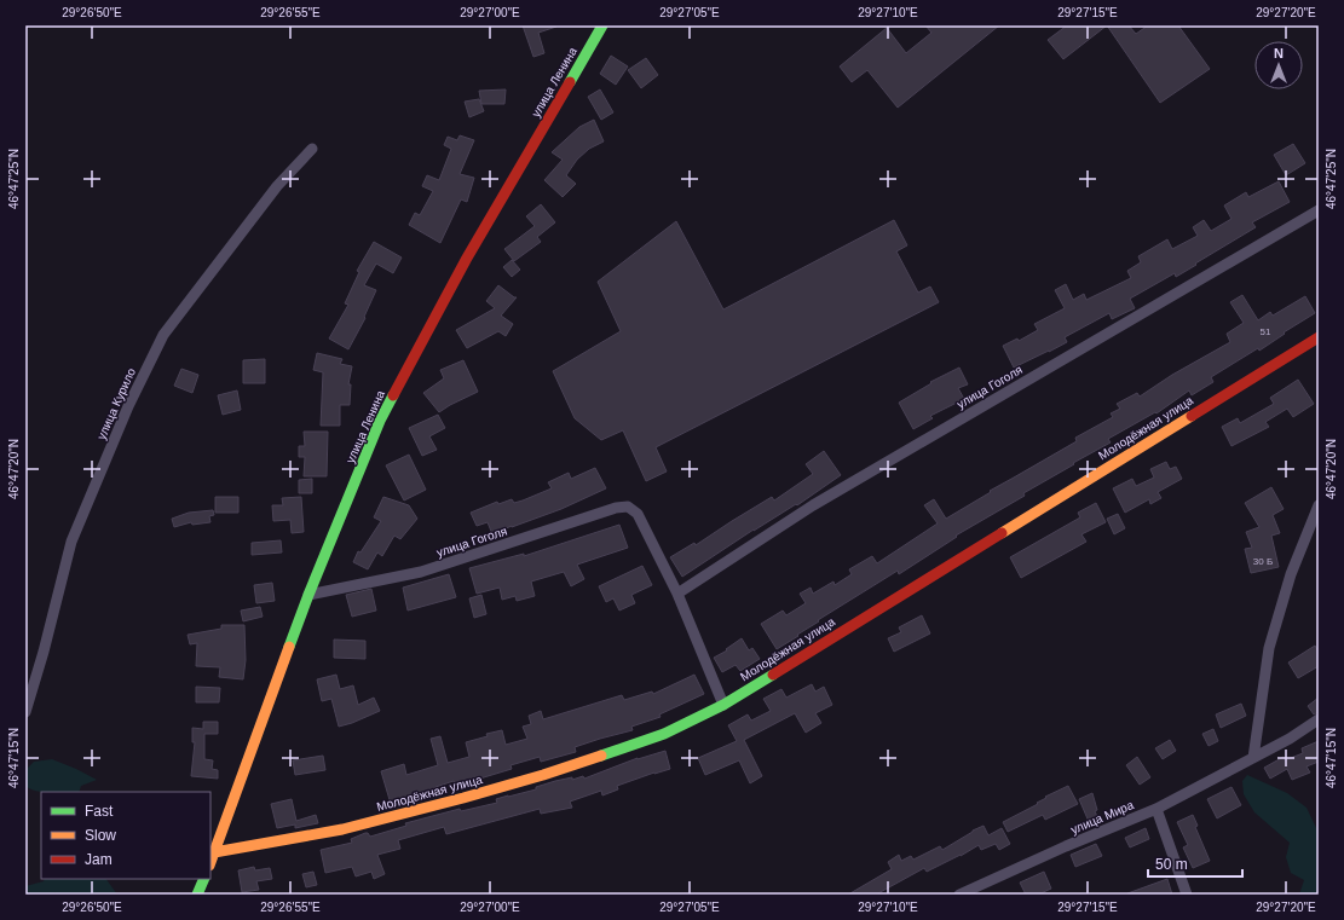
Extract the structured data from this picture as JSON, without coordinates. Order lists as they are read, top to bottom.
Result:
{
  "streets": {
    "street": [
      "улица Ленина",
      "улица Гоголя",
      "улица Курило",
      "Молодёжная улица",
      "улица Мира"
    ]
  },
  "crossings": [
    ["улица Ленина", "улица Гоголя"],
    ["улица Ленина", "Молодёжная улица"]
  ],
  "house_numbers": ["51", "30 Б"],
  "legend": ["Fast", "Slow", "Jam"],
  "scale_bar": "50 m",
  "north": "top",
  "coordinates": [
    "29°26'50\"E",
    "29°26'55\"E",
    "29°27'00\"E",
    "29°27'05\"E",
    "29°27'10\"E",
    "29°27'15\"E",
    "29°27'20\"E",
    "46°47'25\"N",
    "46°47'20\"N",
    "46°47'15\"N"
  ]
}
